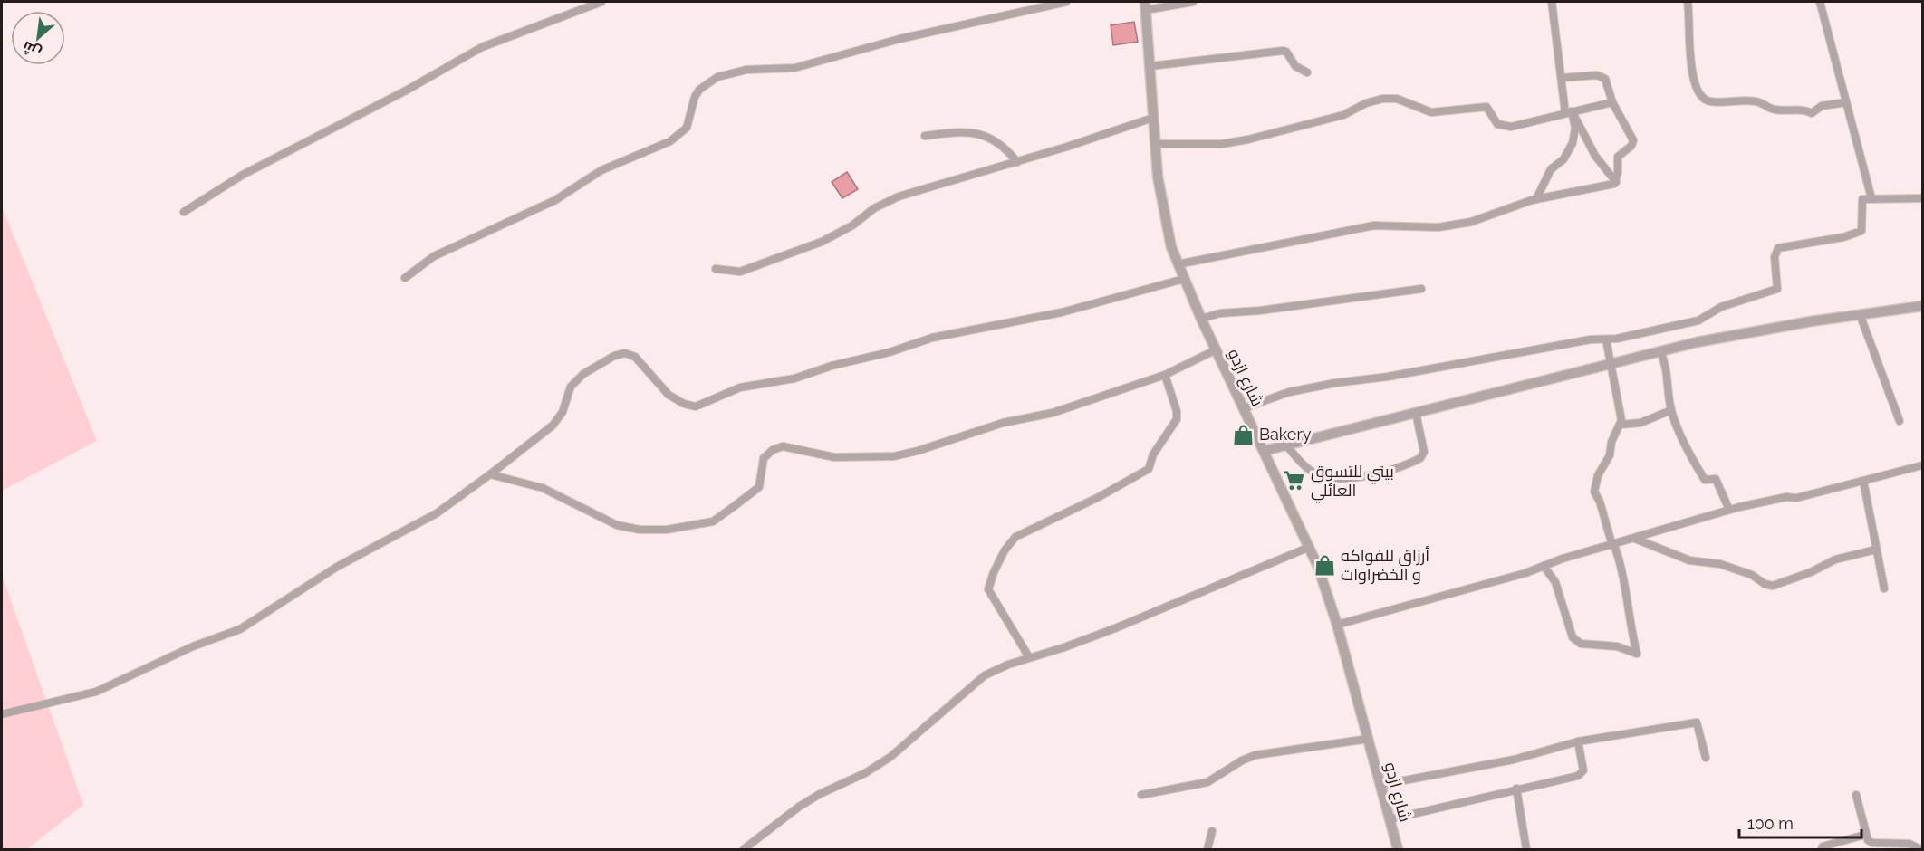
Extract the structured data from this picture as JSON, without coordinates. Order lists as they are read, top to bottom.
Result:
{
  "streets": {
    "street": ["شارع ازدو"]
  },
  "places": {
    "shop": ["Bakery", "أرزاق للفواكه و الخضراوات"],
    "supermarket": ["بيتي للتسوق العائلي"]
  },
  "scale_bar": "100 m",
  "north": "bottom left"
}
